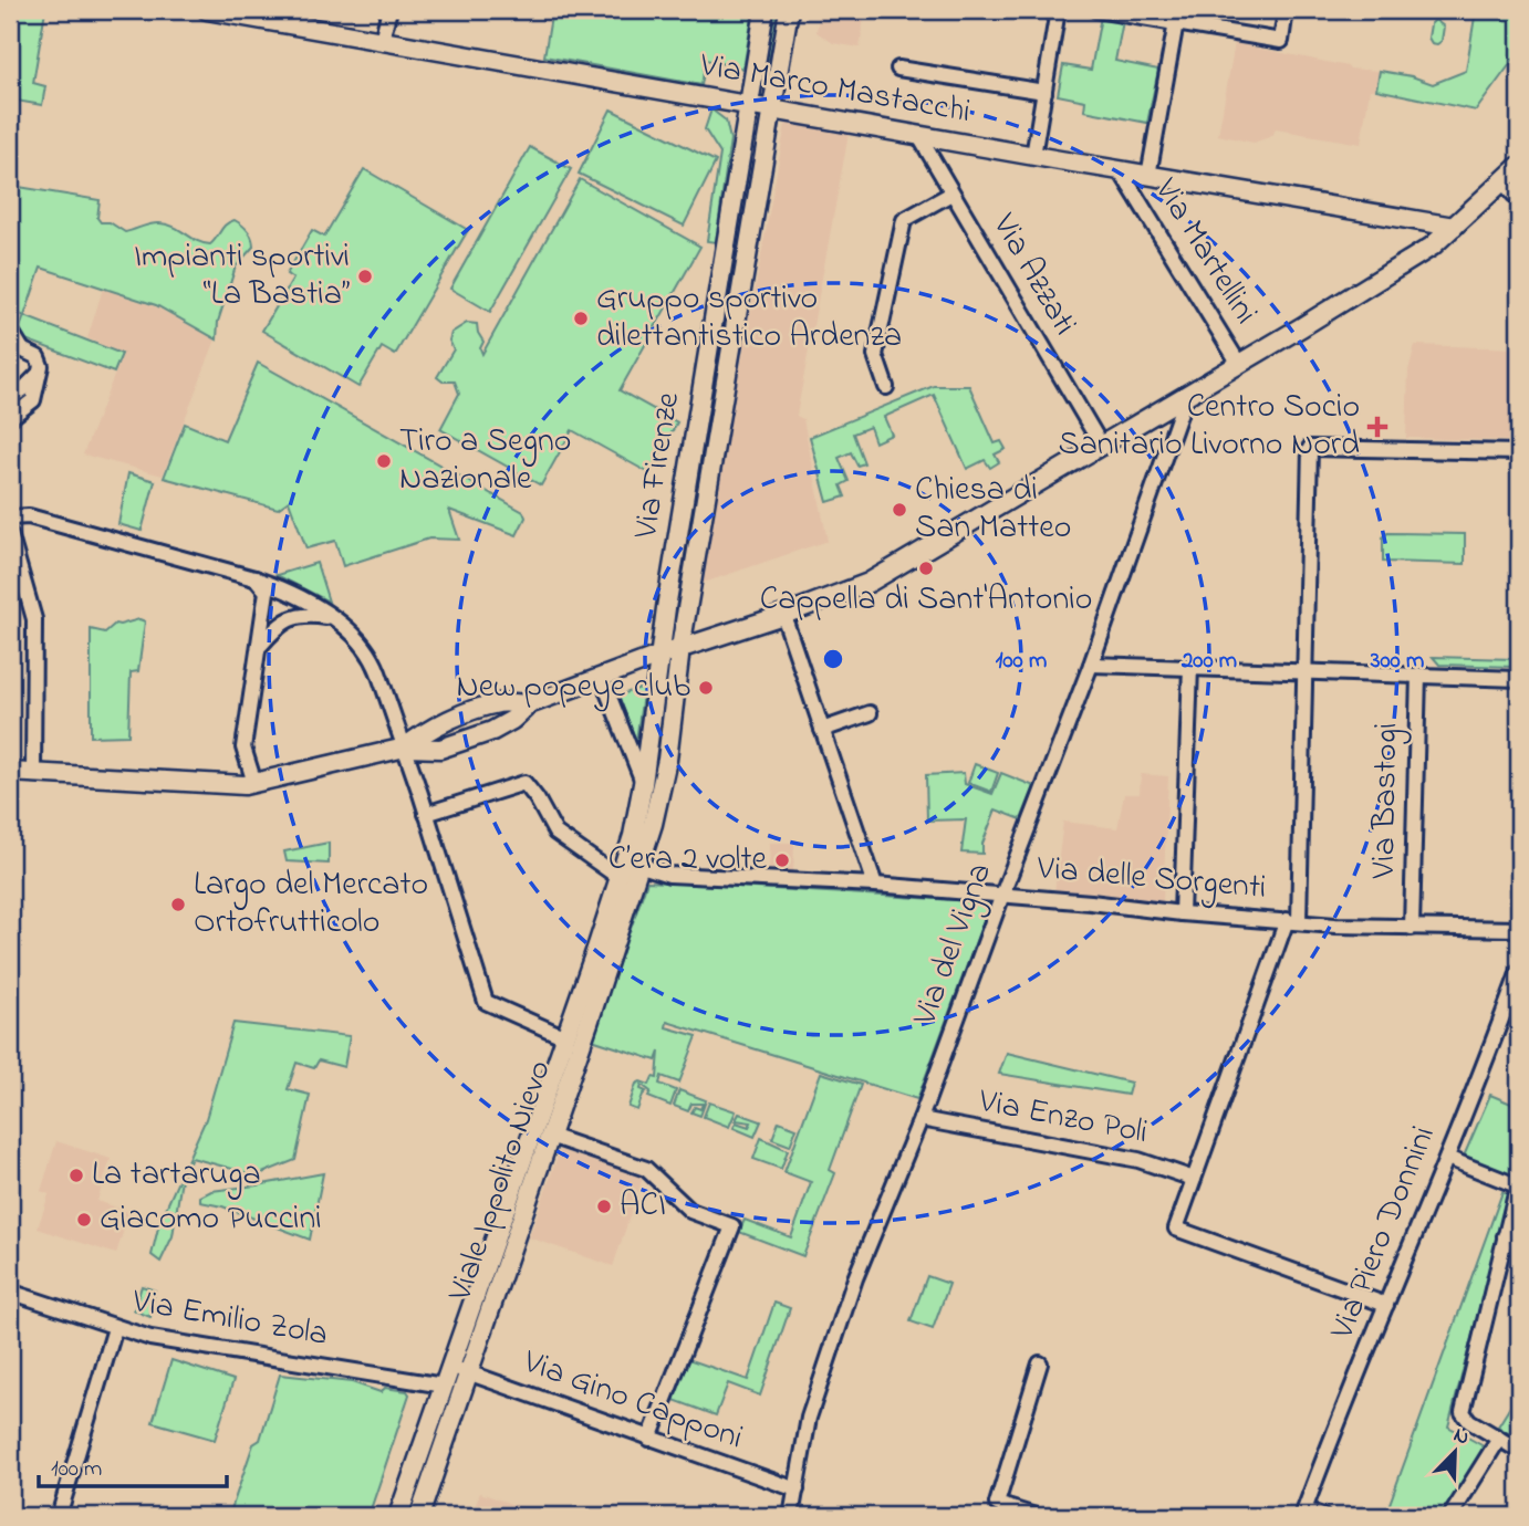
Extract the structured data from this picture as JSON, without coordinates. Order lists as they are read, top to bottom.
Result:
{
  "streets": {
    "main road": ["Via Marco Mastacchi", "Via Firenze", "Viale Ippolito Nievo"],
    "street": [
      "Via Martellini",
      "Via Azzati",
      "Via Bastogi",
      "Via delle Sorgenti",
      "Via del Vigna",
      "Via Enzo Poli",
      "Via Piero Donnini",
      "Via Emilio Zola",
      "Via Gino Capponi"
    ]
  },
  "crossings": [
    ["Via Marco Mastacchi", "Via Martellini"],
    ["Via Marco Mastacchi", "Via Azzati"],
    ["Via Marco Mastacchi", "Via Firenze"],
    ["Via Firenze", "Via delle Sorgenti"],
    ["Via Firenze", "Viale Ippolito Nievo"],
    ["Via Bastogi", "Via delle Sorgenti"],
    ["Via delle Sorgenti", "Via del Vigna"],
    ["Via delle Sorgenti", "Viale Ippolito Nievo"],
    ["Via del Vigna", "Via Enzo Poli"],
    ["Via del Vigna", "Via Gino Capponi"],
    ["Viale Ippolito Nievo", "Via Emilio Zola"],
    ["Viale Ippolito Nievo", "Via Gino Capponi"]
  ],
  "places": {
    "other": [
      "Impianti sportivi “La Bastia”",
      "Gruppo sportivo dilettantistico Ardenza",
      "Tiro a Segno Nazionale",
      "Chiesa di San Matteo",
      "Cappella di Sant'Antonio",
      "New popeye club",
      "C’era 2 volte",
      "Largo del Mercato Ortofrutticolo",
      "La tartaruga",
      "ACI",
      "Giacomo Puccini"
    ],
    "health": ["Centro Socio Sanitario Livorno Nord"]
  },
  "scale_bar": "100 m",
  "north": "top right",
  "rings": ["100 m", "200 m", "300 m"]
}
